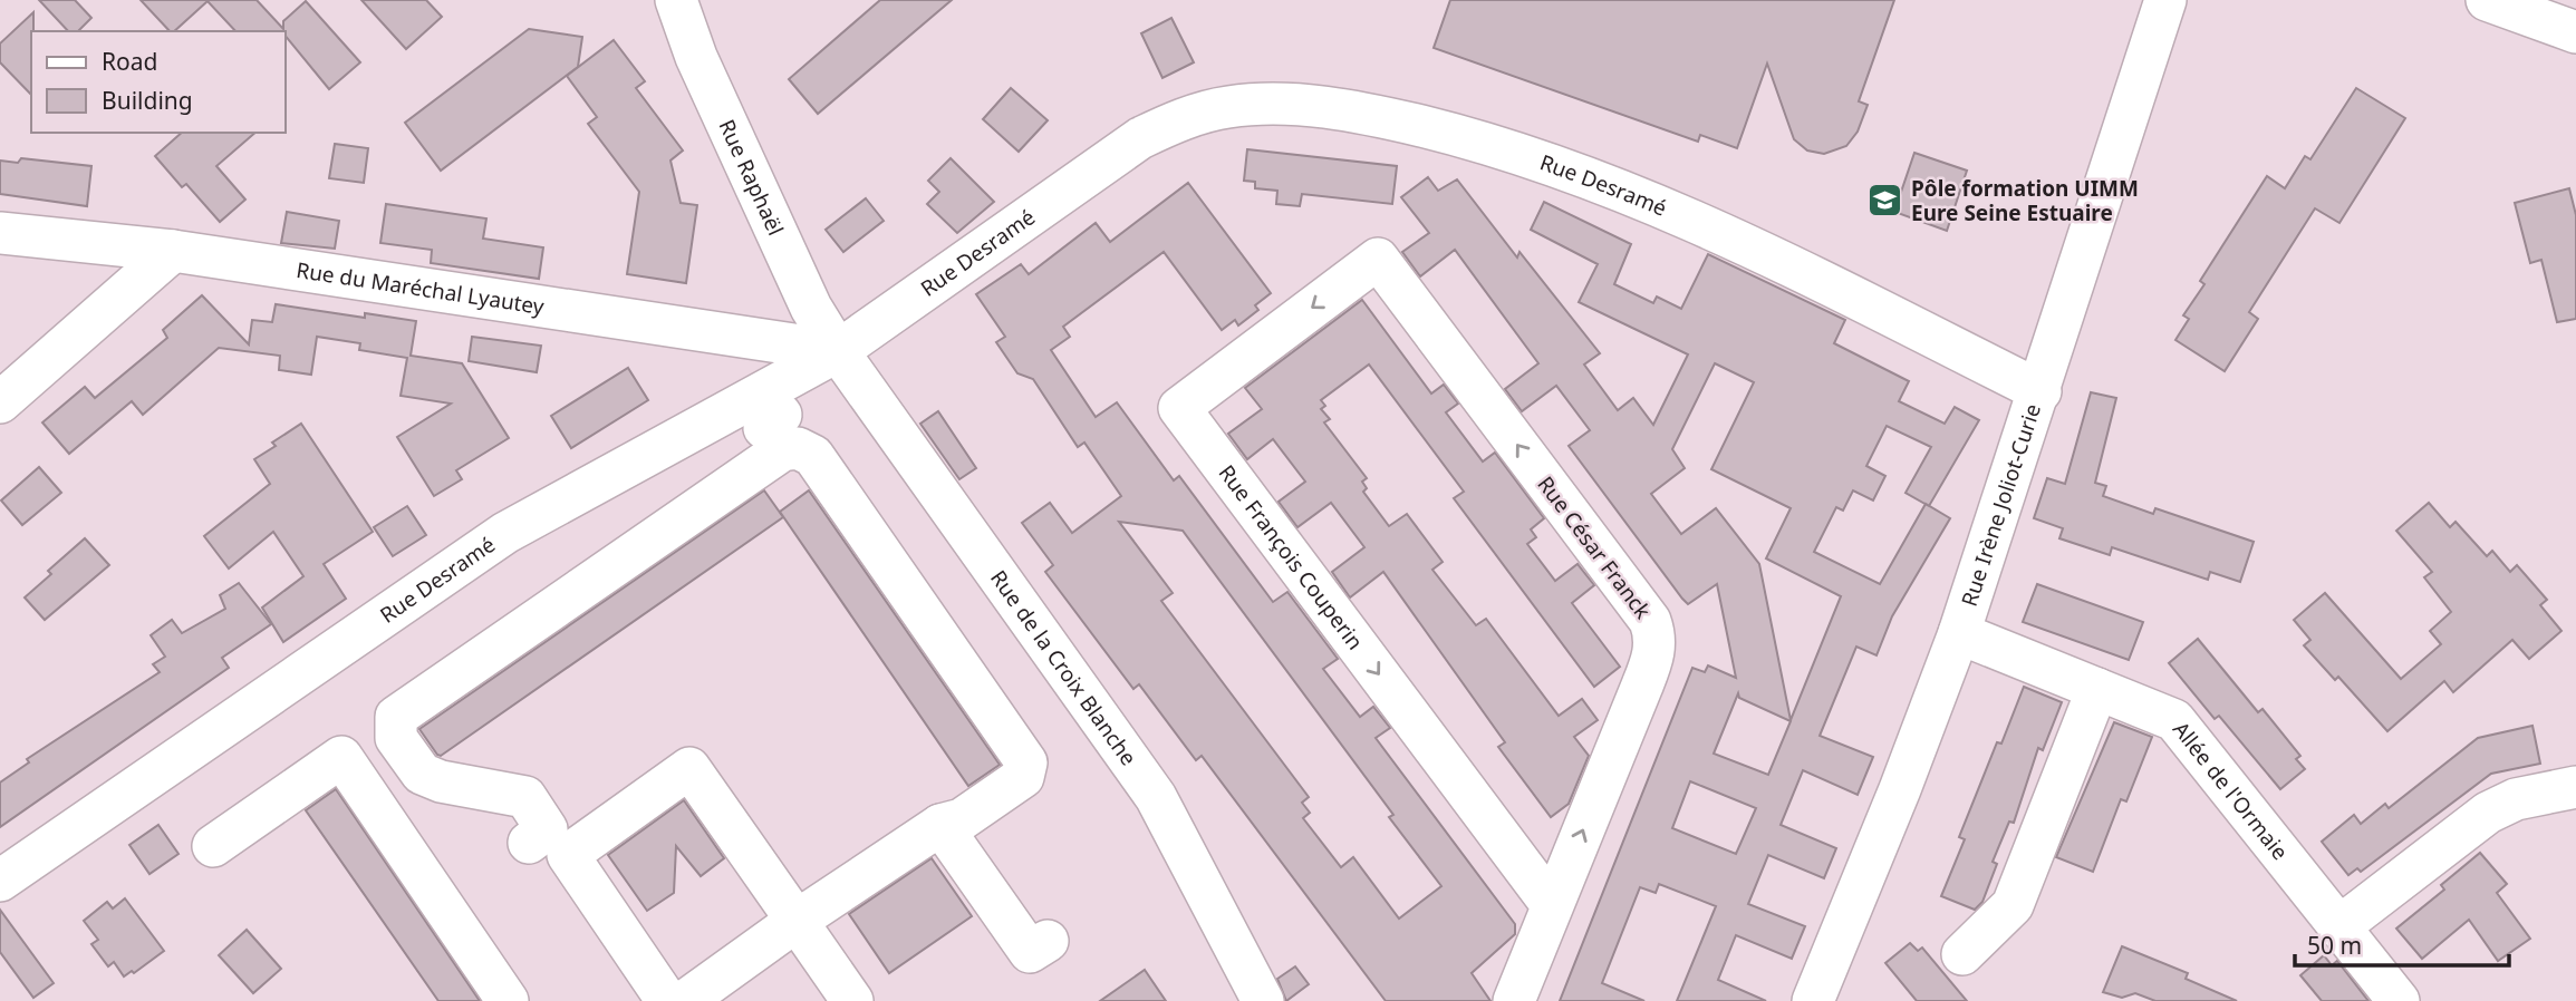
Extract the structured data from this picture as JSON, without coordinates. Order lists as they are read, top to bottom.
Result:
{
  "streets": {
    "street": [
      "Rue Raphaël",
      "Rue Desramé",
      "Rue du Maréchal Lyautey",
      "Rue Irène Joliot-Curie",
      "Rue César Franck",
      "Rue François Couperin",
      "Rue de la Croix Blanche",
      "Allée de l'Ormaie"
    ]
  },
  "crossings": [
    ["Rue Raphaël", "Rue Desramé"],
    ["Rue Raphaël", "Rue du Maréchal Lyautey"],
    ["Rue Raphaël", "Rue de la Croix Blanche"],
    ["Rue Desramé", "Rue du Maréchal Lyautey"],
    ["Rue Desramé", "Rue Irène Joliot-Curie"],
    ["Rue Desramé", "Rue de la Croix Blanche"],
    ["Rue du Maréchal Lyautey", "Rue de la Croix Blanche"],
    ["Rue Irène Joliot-Curie", "Allée de l'Ormaie"],
    ["Rue César Franck", "Rue François Couperin"]
  ],
  "one_way": ["Rue César Franck"],
  "places": {
    "school or university": ["Pôle formation UIMM Eure Seine Estuaire"]
  },
  "legend": ["Road", "Building"],
  "scale_bar": "50 m"
}
